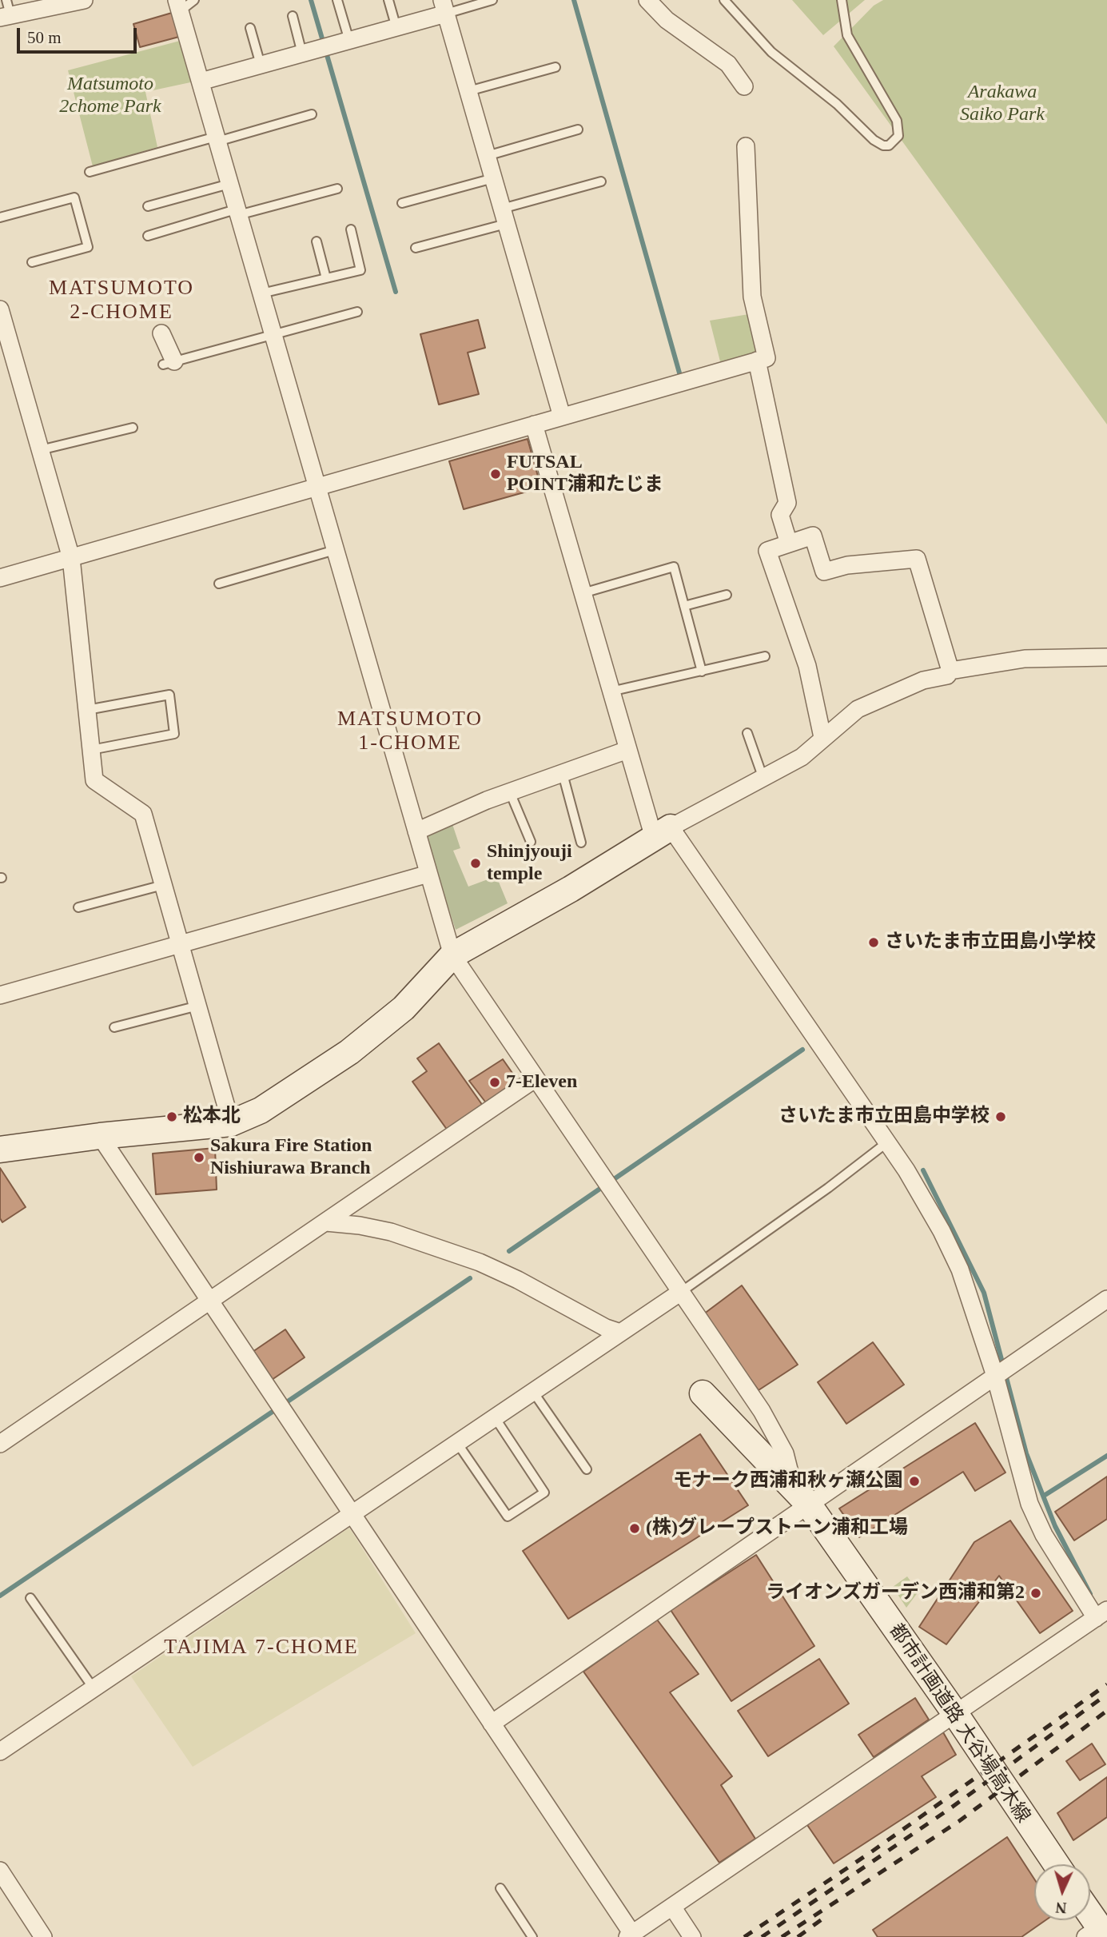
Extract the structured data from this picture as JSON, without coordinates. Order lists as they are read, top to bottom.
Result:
{
  "streets": {
    "street": ["都市計画道路 大谷場高木線"]
  },
  "districts": ["MATSUMOTO 2-CHOME", "MATSUMOTO 1-CHOME", "TAJIMA 7-CHOME"],
  "parks": ["Matsumoto 2chome Park", "Arakawa Saiko Park"],
  "places": [
    "FUTSAL POINT浦和たじま",
    "Shinjyouji temple",
    "さいたま市立田島小学校",
    "7-Eleven",
    "松本北",
    "さいたま市立田島中学校",
    "Sakura Fire Station Nishiurawa Branch",
    "モナーク西浦和秋ヶ瀬公園",
    "(株)グレープストーン浦和工場",
    "ライオンズガーデン西浦和第2"
  ],
  "scale_bar": "50 m",
  "north": "bottom"
}
